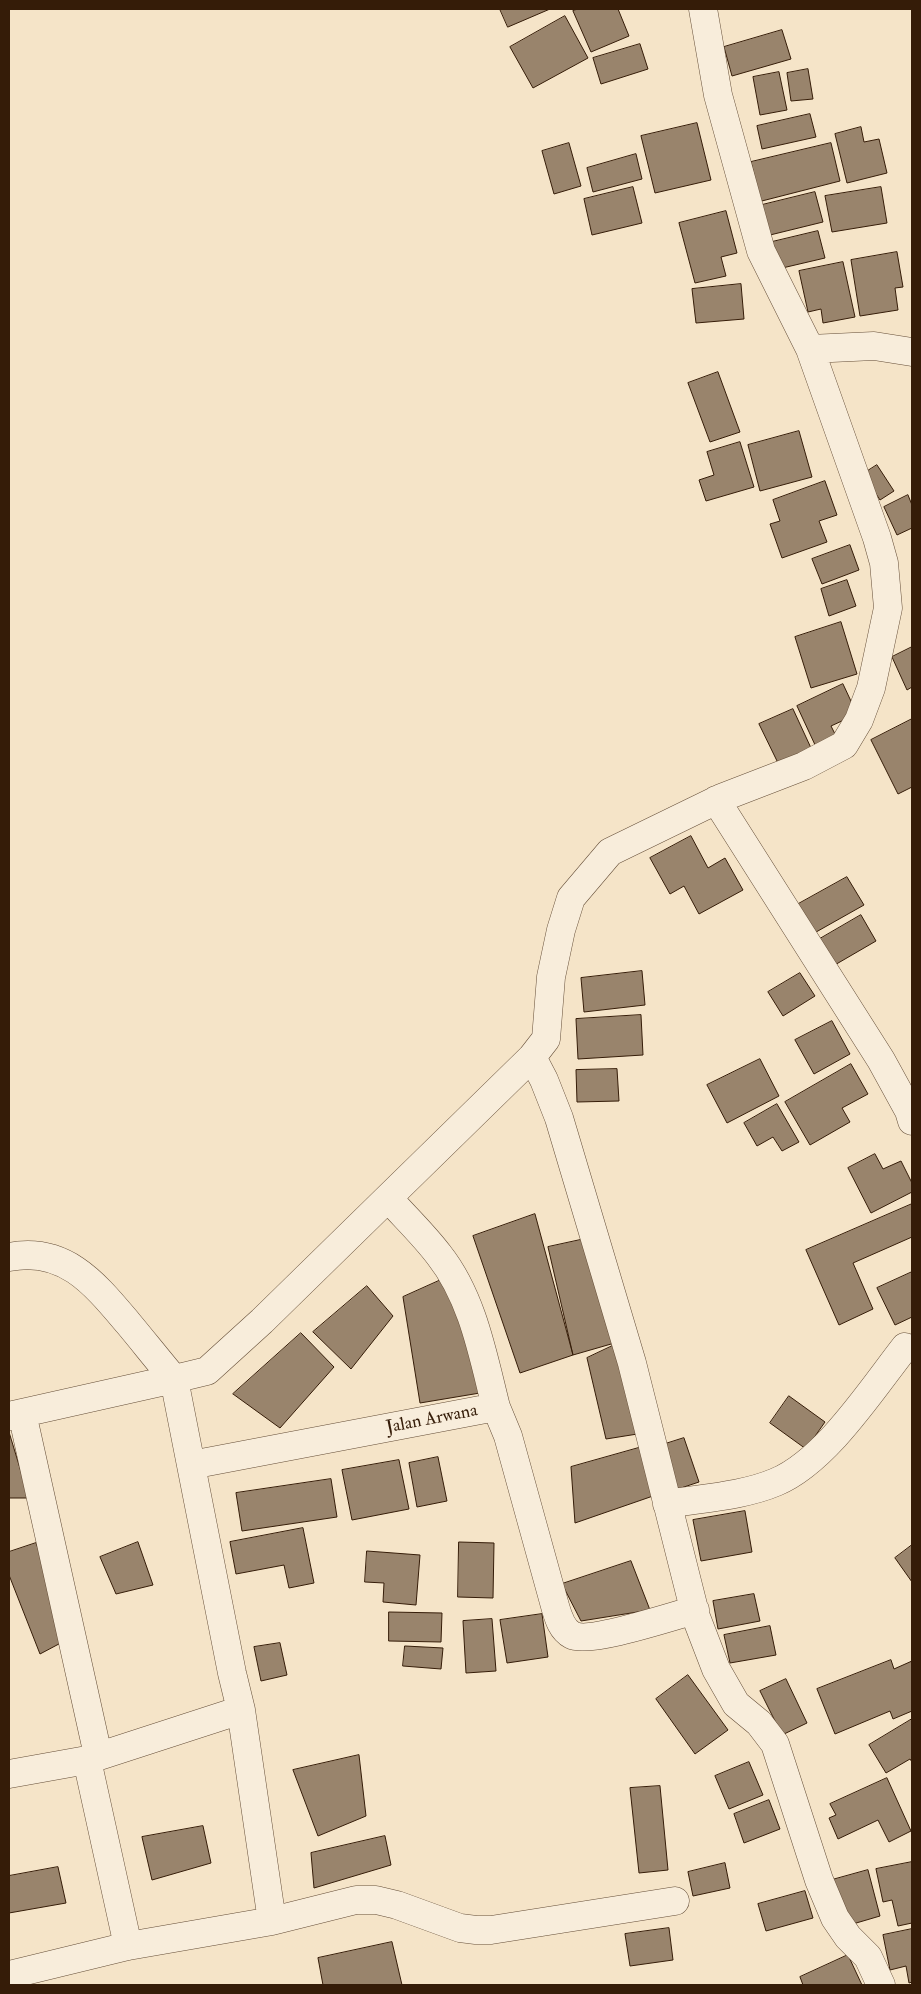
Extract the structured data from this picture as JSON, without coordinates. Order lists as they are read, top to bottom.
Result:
{
  "streets": {
    "street": ["Jalan Arwana"]
  }
}
